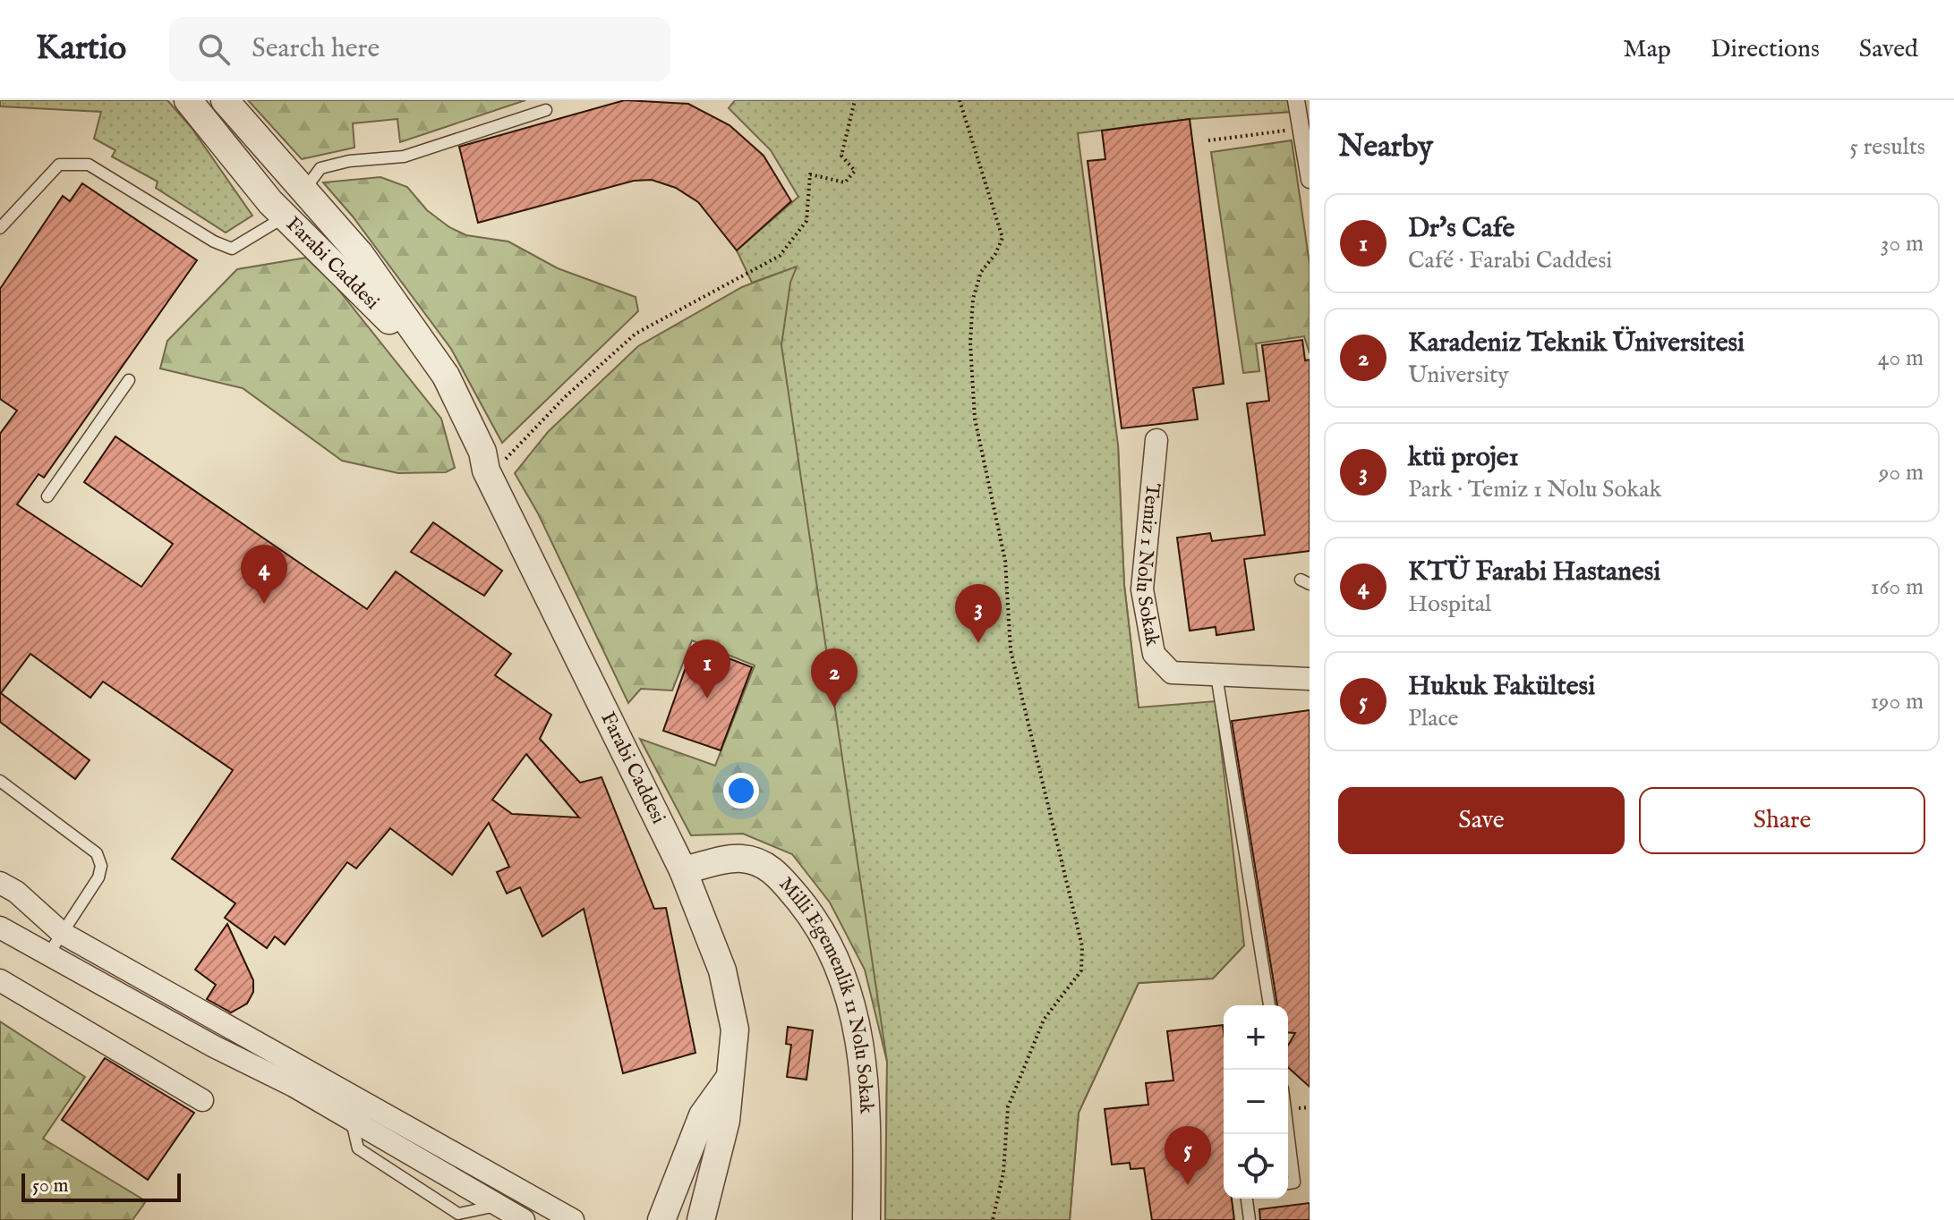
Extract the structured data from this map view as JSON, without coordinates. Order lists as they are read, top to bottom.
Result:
{
  "streets": {
    "street": ["Farabi Caddesi", "Temiz 1 Nolu Sokak", "Milli Egemenlik 11 Nolu Sokak"]
  },
  "crossings": [
    ["Farabi Caddesi", "Milli Egemenlik 11 Nolu Sokak"]
  ],
  "scale_bar": "50 m",
  "page": {
    "header": "Kartio",
    "search": "Search here",
    "nav": ["Map", "Directions", "Saved"],
    "heading": ["Nearby", "5 results"],
    "list": [
      {
        "mark": "1",
        "name": "Dr's Cafe",
        "note": "Café · Farabi Caddesi",
        "value": "30 m"
      },
      {
        "mark": "2",
        "name": "Karadeniz Teknik Üniversitesi",
        "note": "University",
        "value": "40 m"
      },
      {
        "mark": "3",
        "name": "ktü proje1",
        "note": "Park · Temiz 1 Nolu Sokak",
        "value": "90 m"
      },
      {
        "mark": "4",
        "name": "KTÜ Farabi Hastanesi",
        "note": "Hospital",
        "value": "160 m"
      },
      {
        "mark": "5",
        "name": "Hukuk Fakültesi",
        "note": "Place",
        "value": "190 m"
      }
    ],
    "pins": [
      "4",
      "3",
      "1",
      "2",
      "5"
    ],
    "buttons": ["Save", "Share"],
    "map_buttons": ["+", "−"],
    "scale": "50 m"
  }
}
